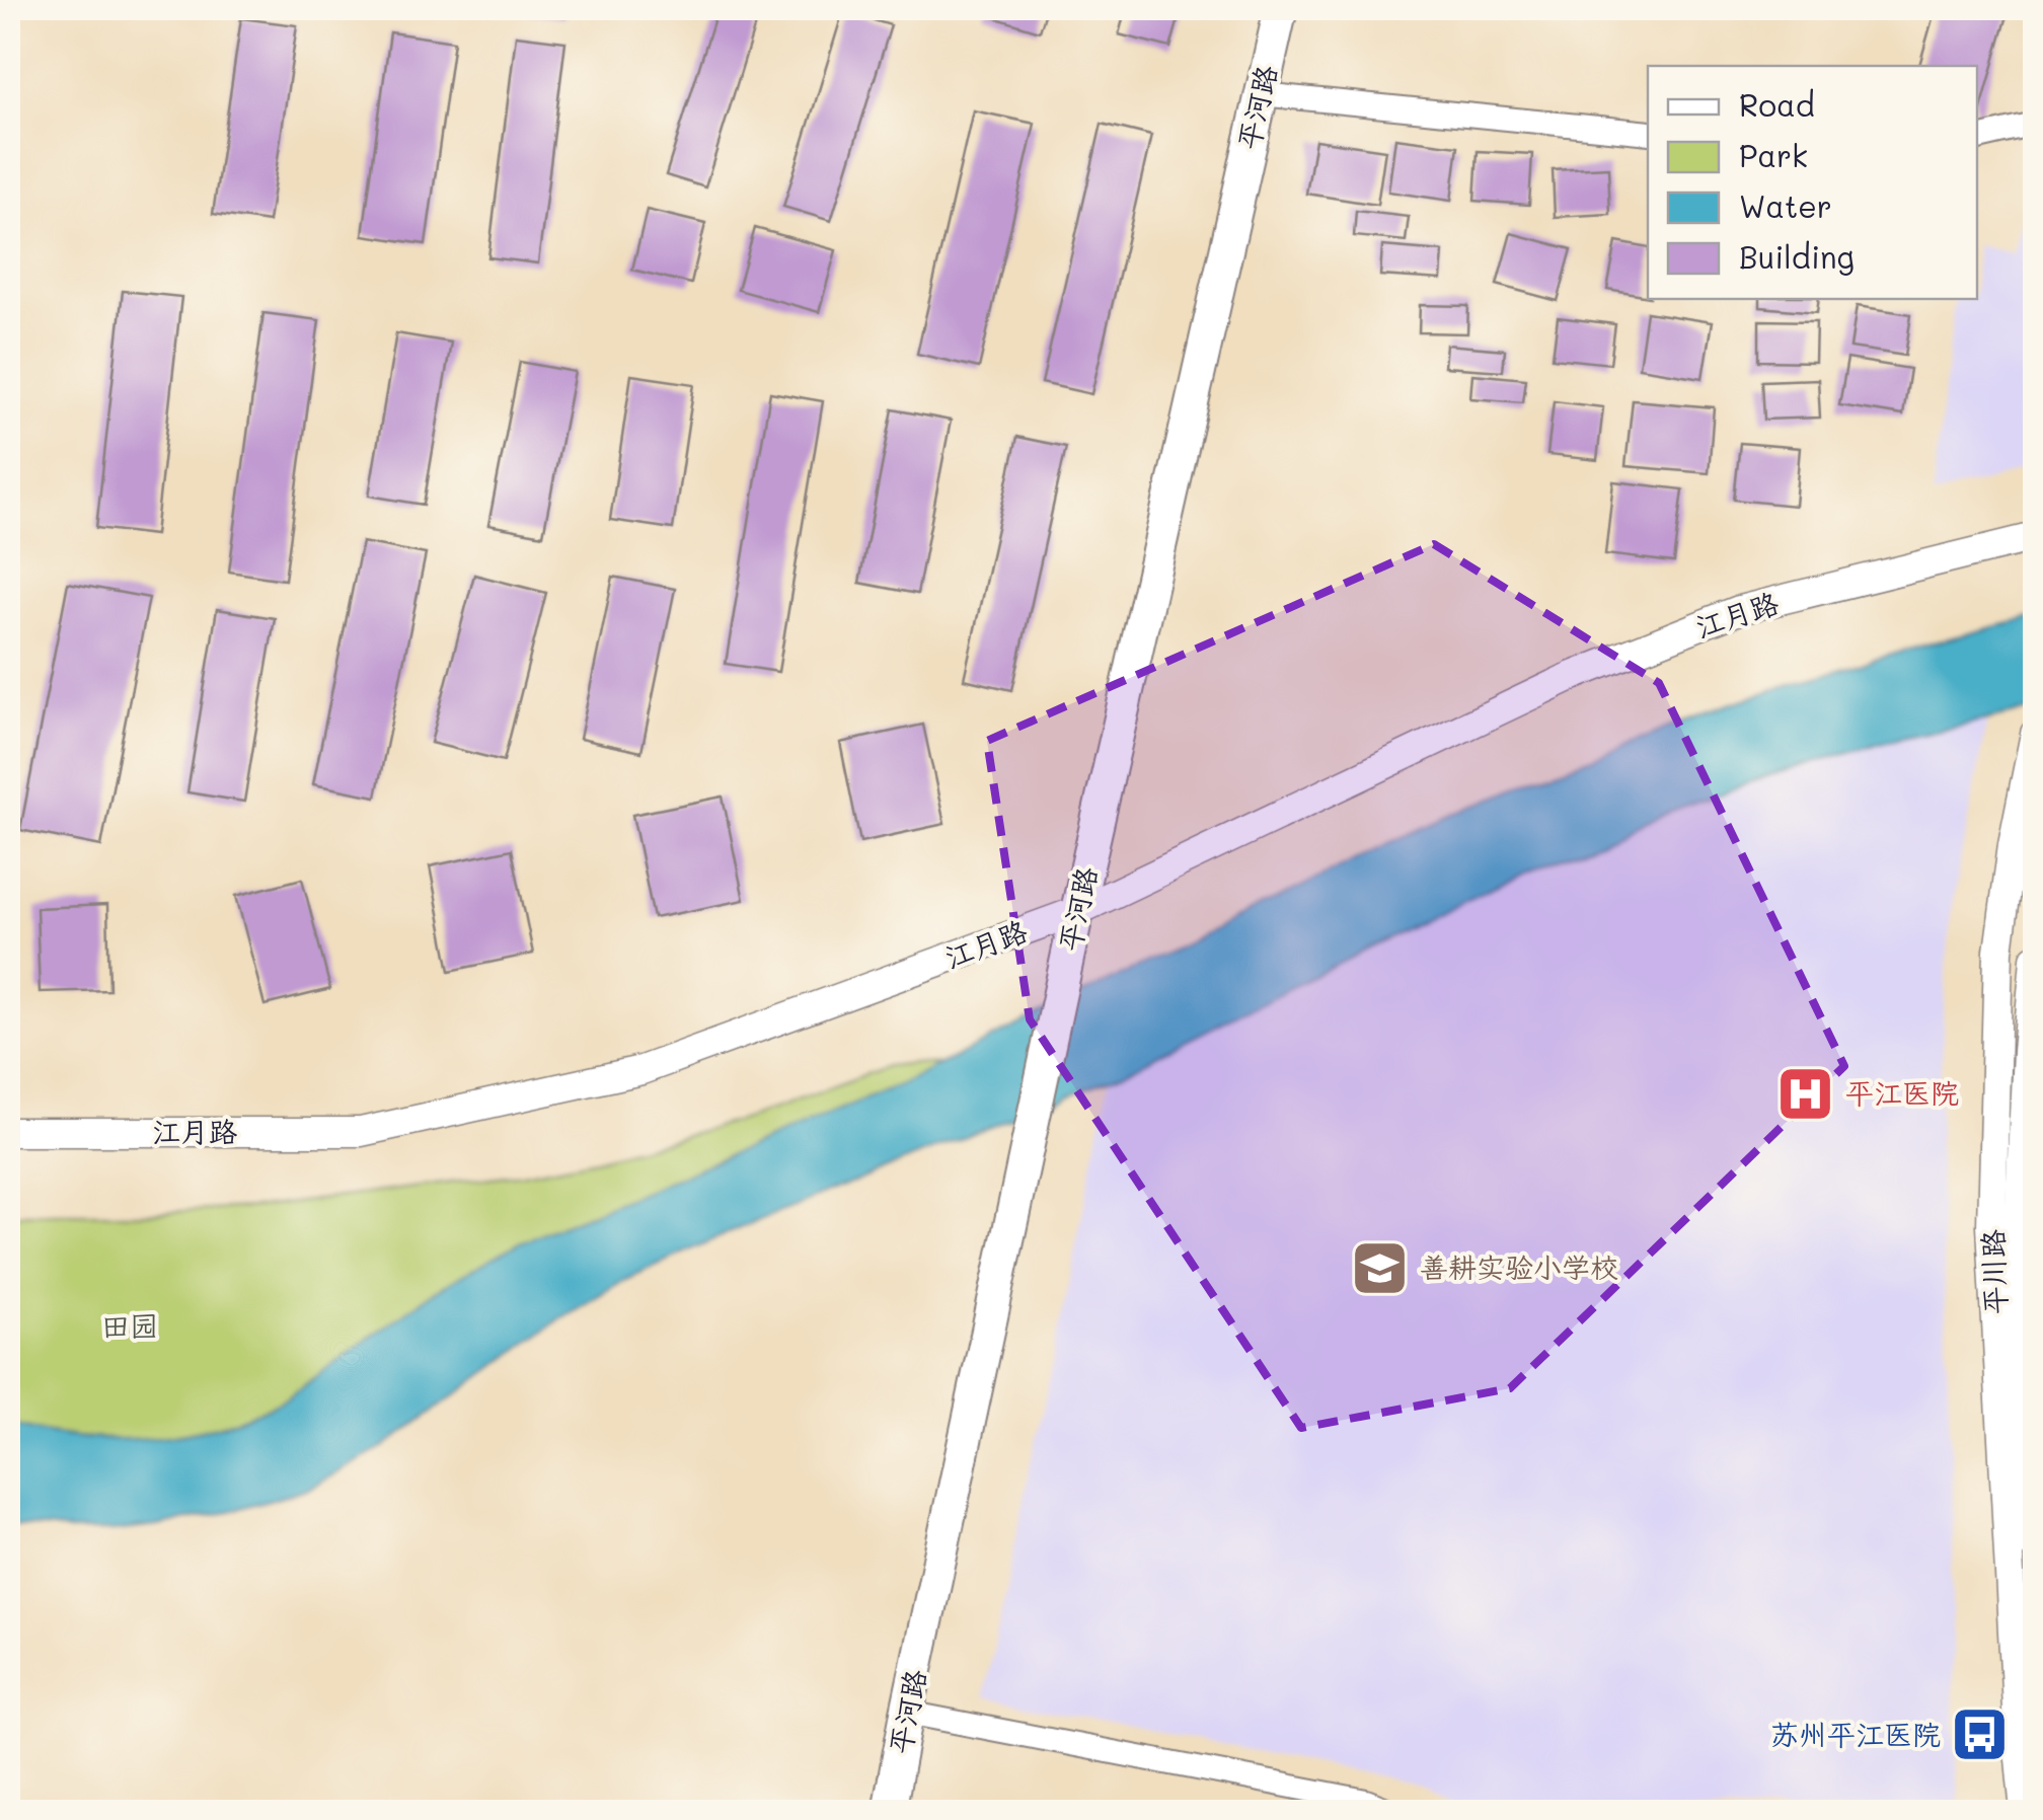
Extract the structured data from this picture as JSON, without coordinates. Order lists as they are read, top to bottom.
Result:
{
  "streets": {
    "main road": ["平河路"],
    "street": ["江月路", "平川路"]
  },
  "crossings": [
    ["平河路", "江月路"]
  ],
  "parks": ["田园"],
  "places": {
    "hospital": ["平江医院"],
    "school or university": ["善耕实验小学校"],
    "bus stop": ["苏州平江医院"]
  },
  "legend": [
    "Road",
    "Park",
    "Water",
    "Building"
  ]
}
